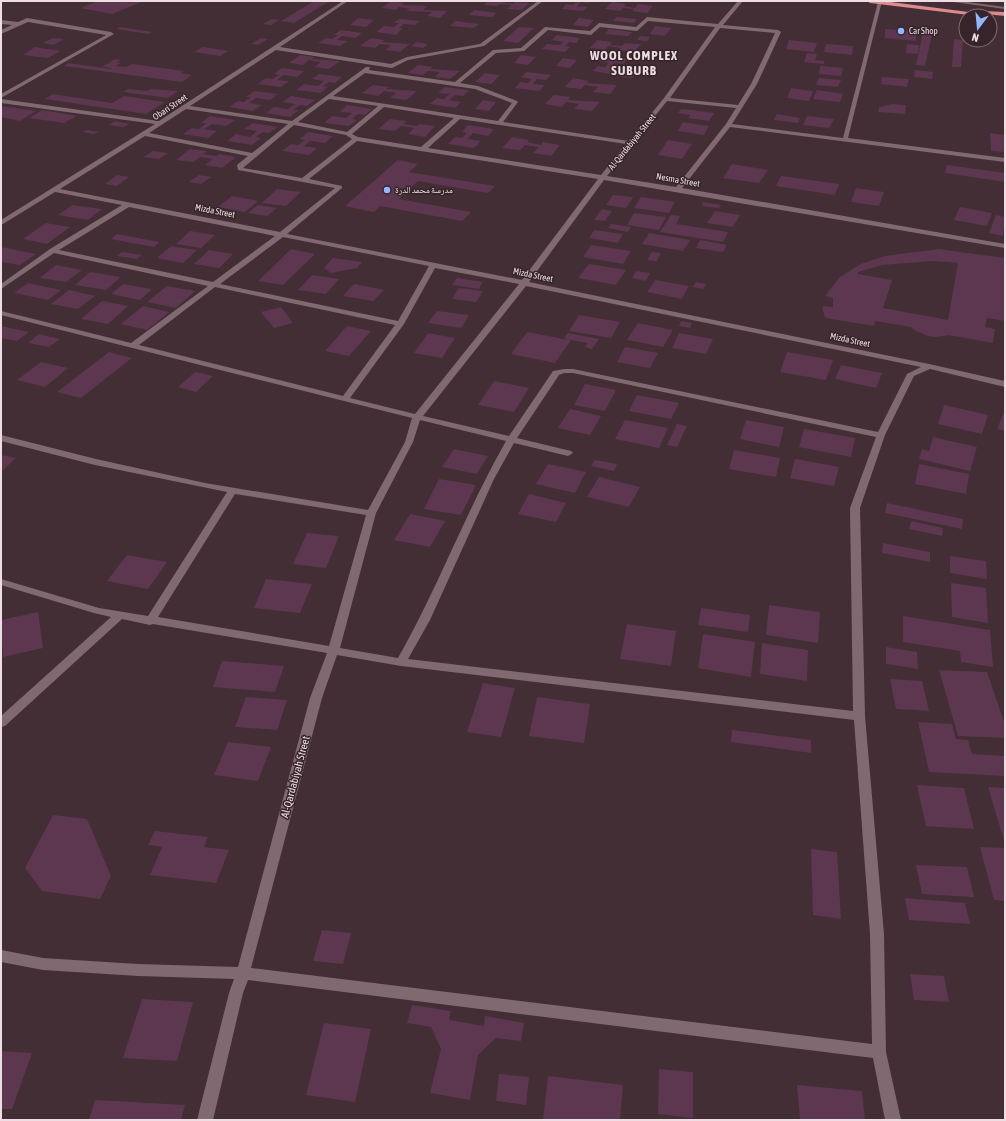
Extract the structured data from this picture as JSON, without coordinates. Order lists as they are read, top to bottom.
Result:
{
  "streets": {
    "street": [
      "Obari Street",
      "Al-Qardabiyah Street",
      "Nesma Street",
      "Mizda Street"
    ]
  },
  "crossings": [
    ["Obari Street", "Mizda Street"],
    ["Al-Qardabiyah Street", "Nesma Street"],
    ["Al-Qardabiyah Street", "Mizda Street"]
  ],
  "districts": ["WOOL COMPLEX SUBURB"],
  "places": ["Car Shop", "مدرسة محمد الدرة"],
  "north": "bottom"
}
